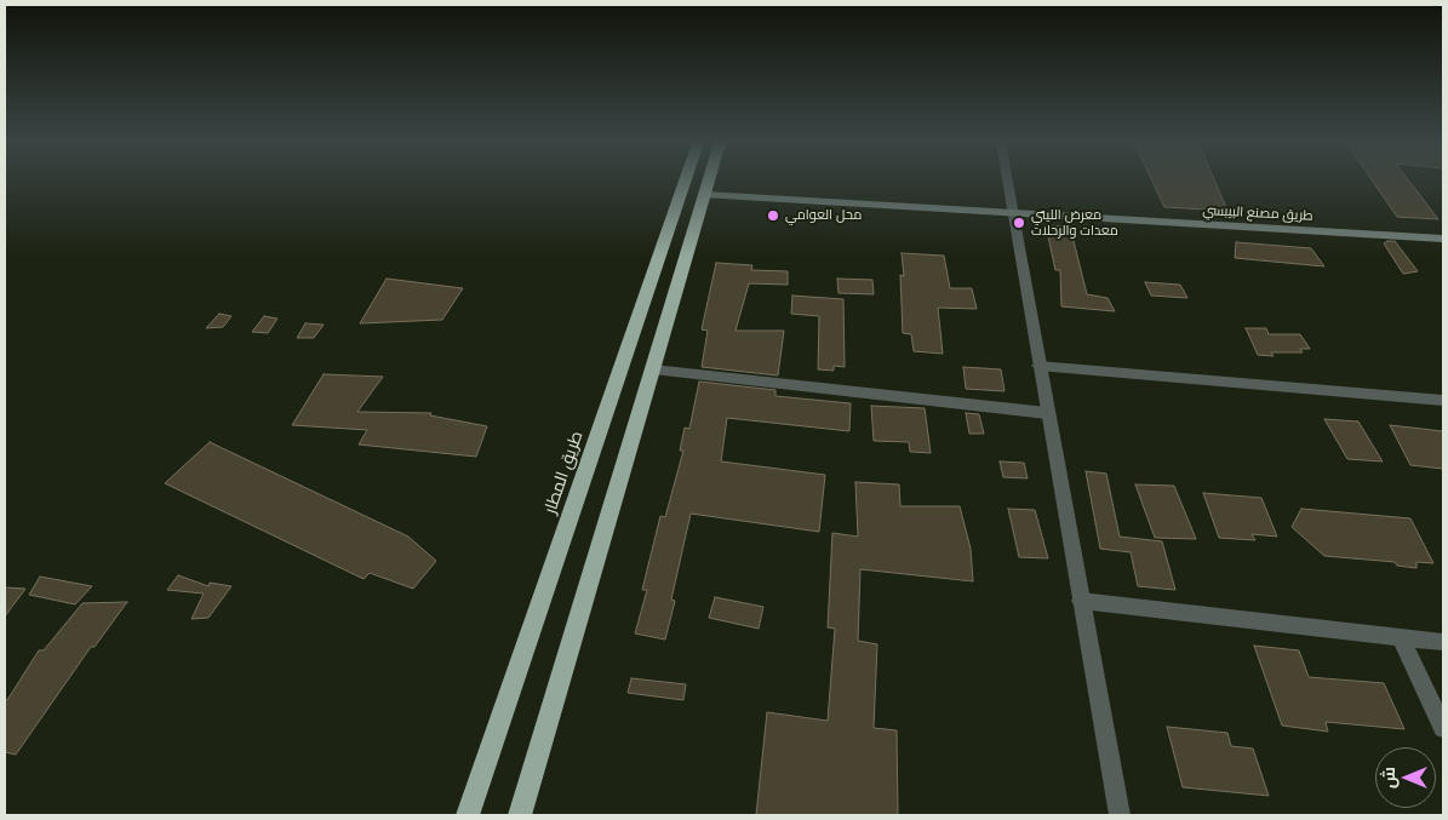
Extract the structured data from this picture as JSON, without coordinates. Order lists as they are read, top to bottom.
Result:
{
  "streets": {
    "highway": ["طريق المطار"],
    "main road": ["طريق مصنع البيبسي"]
  },
  "places": ["محل العوامي", "معرض الليتي معدات والرحلات"],
  "north": "left"
}
